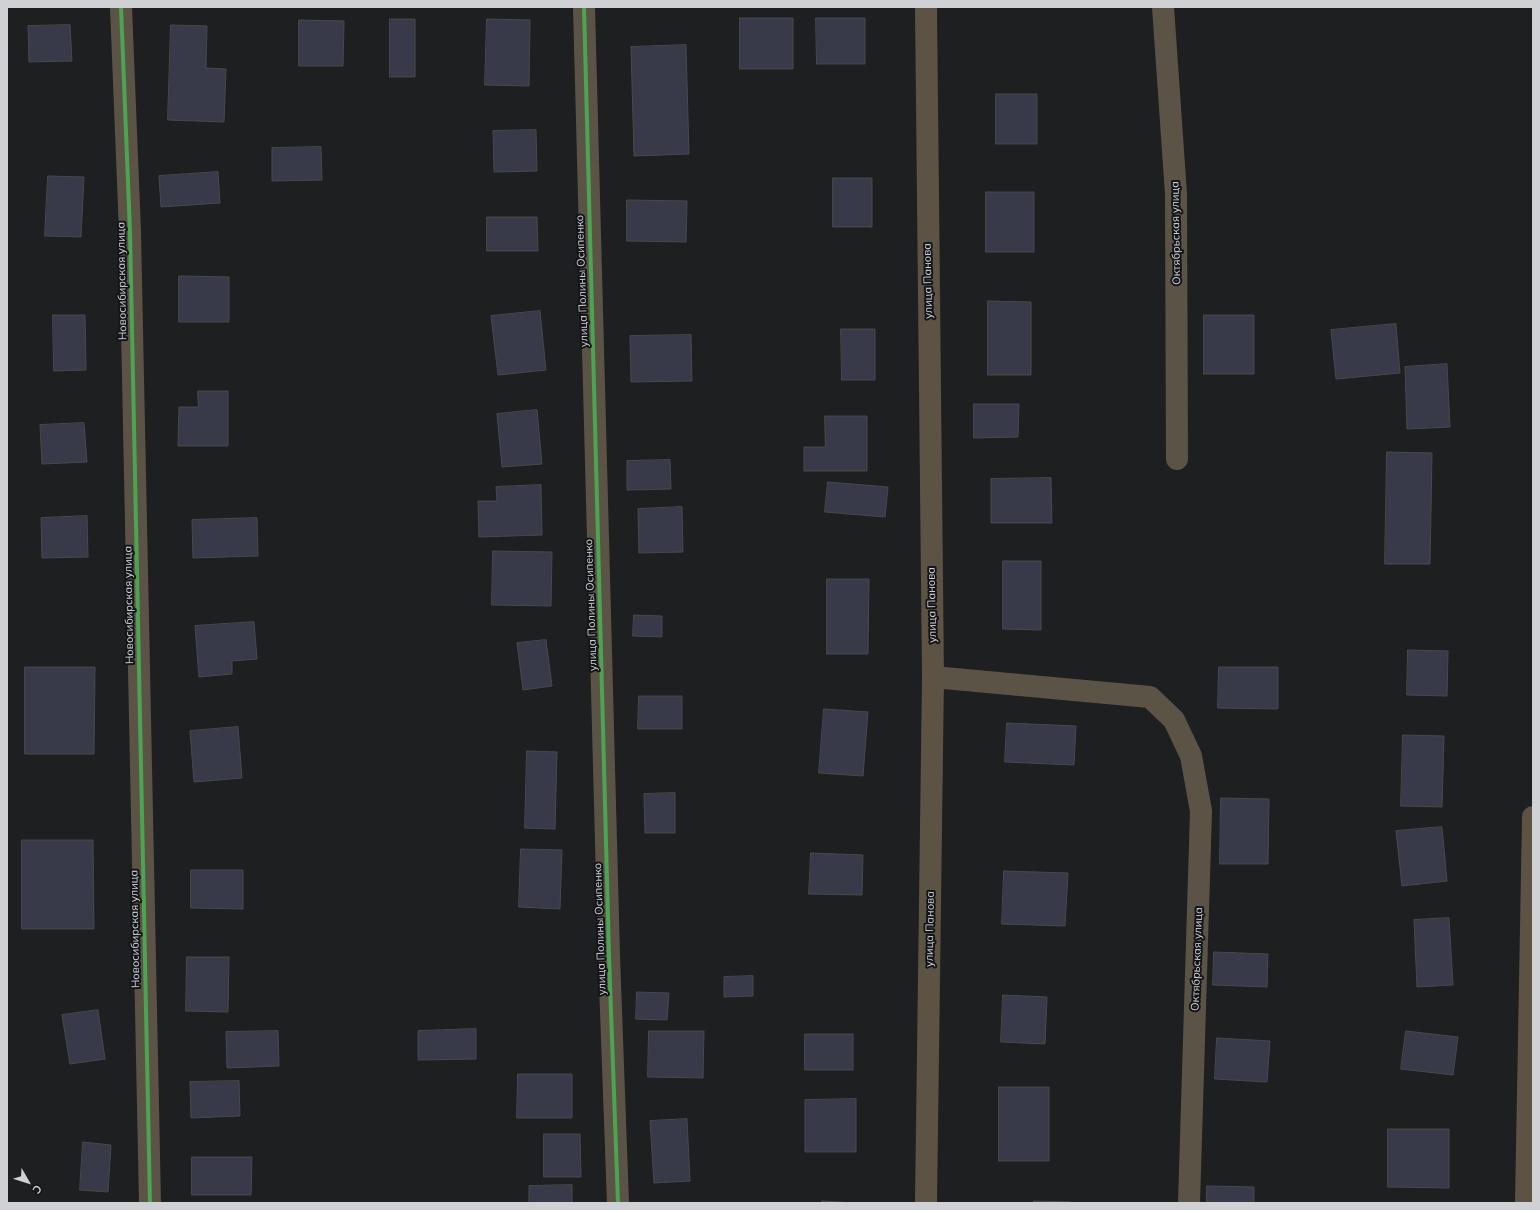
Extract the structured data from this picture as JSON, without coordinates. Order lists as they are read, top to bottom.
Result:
{
  "streets": {
    "main road": ["улица Панова"],
    "street": ["Октябрьская улица", "Новосибирская улица", "улица Полины Осипенко"]
  },
  "crossings": [
    ["Октябрьская улица", "улица Панова"]
  ],
  "north": "bottom right"
}
